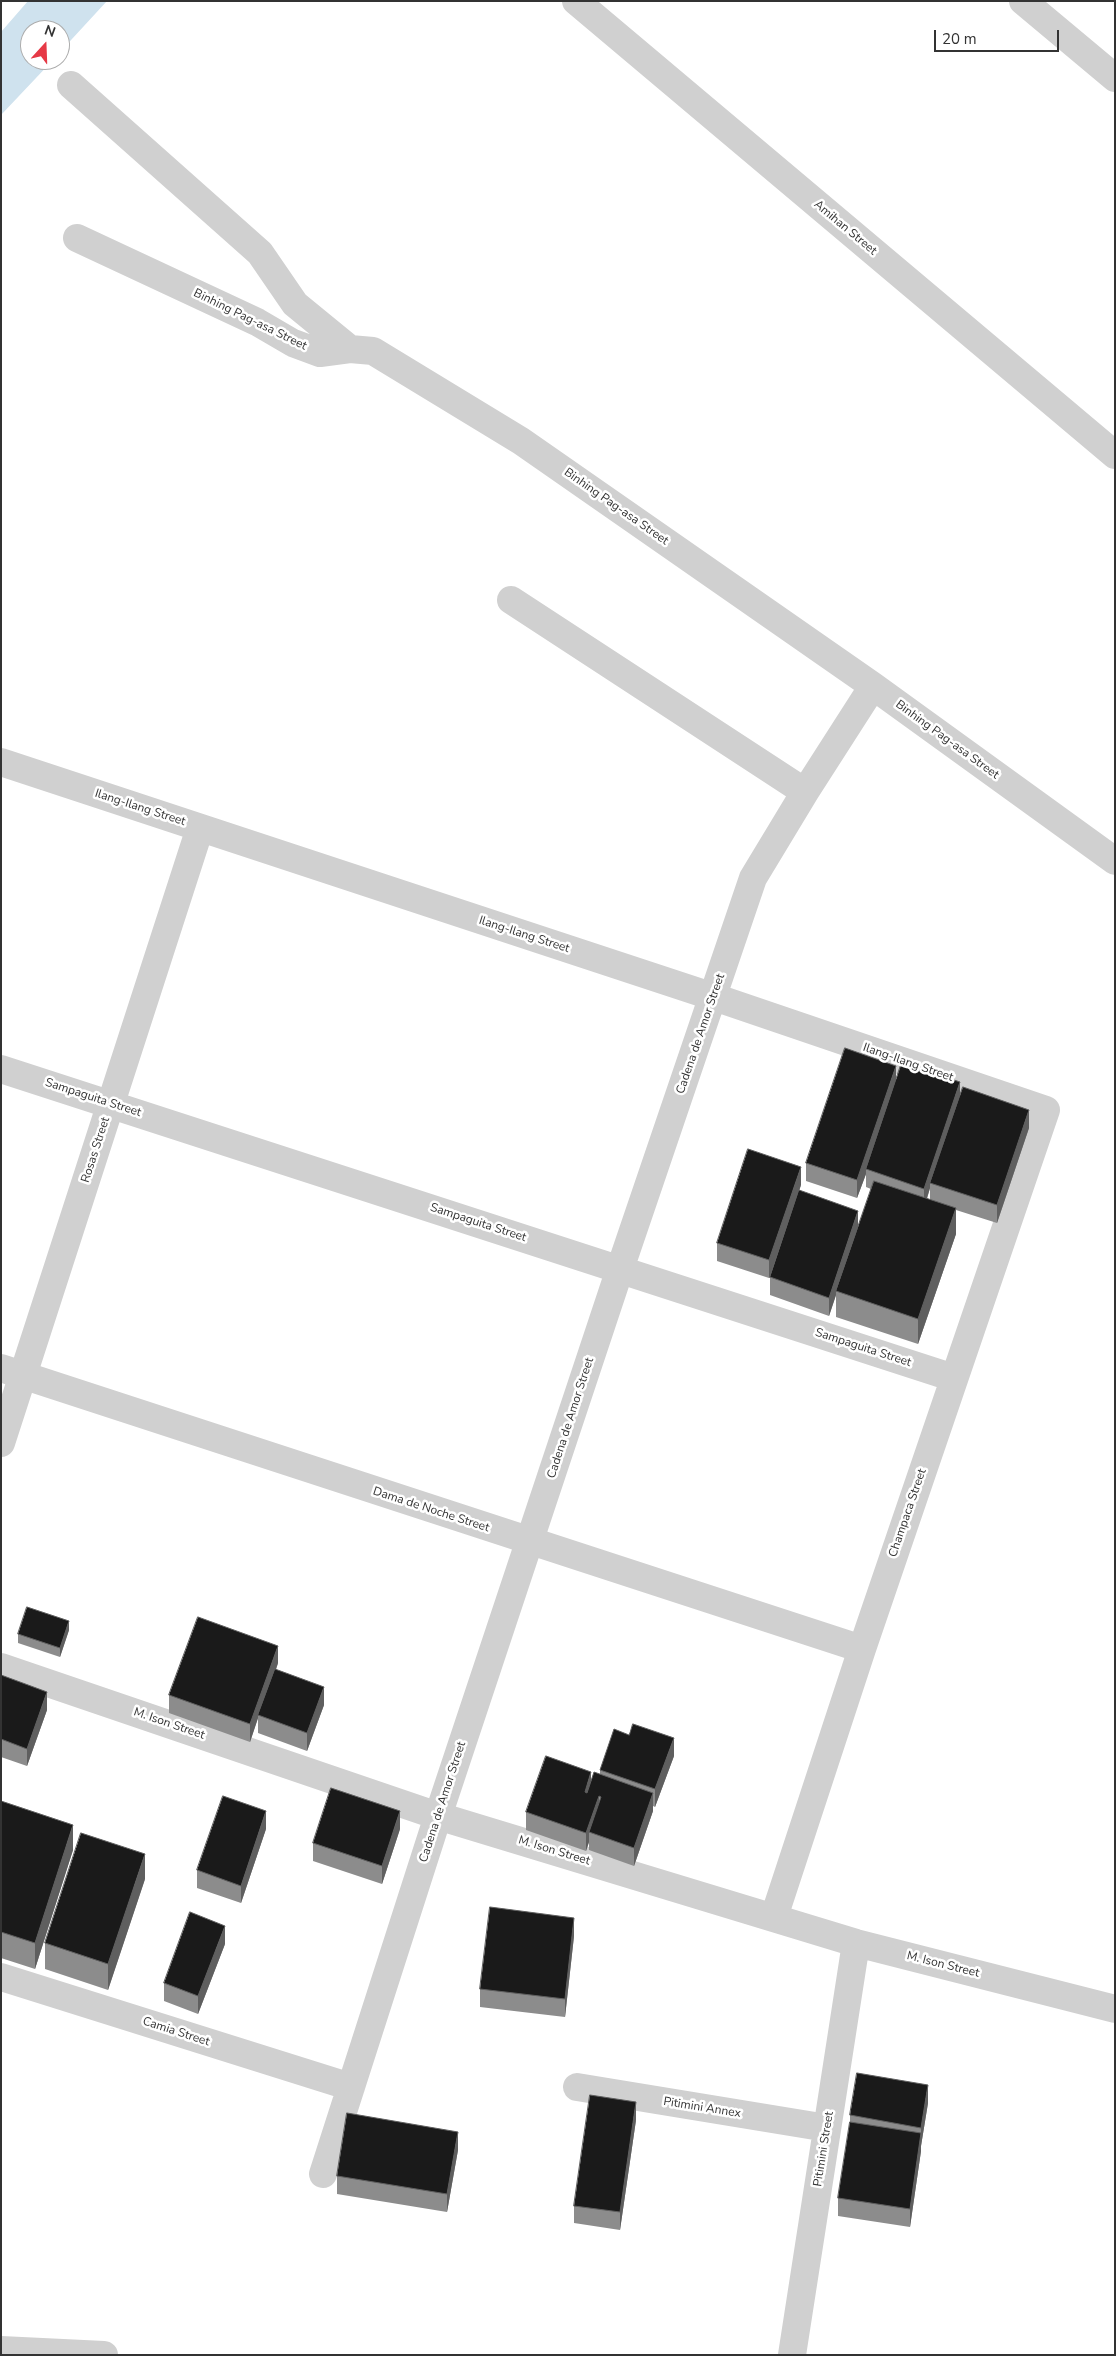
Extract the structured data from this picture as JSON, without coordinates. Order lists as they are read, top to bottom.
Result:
{
  "streets": {
    "street": [
      "Amihan Street",
      "Binhing Pag-asa Street",
      "Ilang-Ilang Street",
      "Cadena de Amor Street",
      "Sampaguita Street",
      "Rosas Street",
      "Dama de Noche Street",
      "Champaca Street",
      "M. Ison Street",
      "Camia Street",
      "Pitimini Annex",
      "Pitimini Street"
    ]
  },
  "crossings": [
    ["Binhing Pag-asa Street", "Cadena de Amor Street"],
    ["Ilang-Ilang Street", "Cadena de Amor Street"],
    ["Ilang-Ilang Street", "Rosas Street"],
    ["Ilang-Ilang Street", "Champaca Street"],
    ["Cadena de Amor Street", "Sampaguita Street"],
    ["Cadena de Amor Street", "Dama de Noche Street"],
    ["Cadena de Amor Street", "M. Ison Street"],
    ["Cadena de Amor Street", "Camia Street"],
    ["Sampaguita Street", "Rosas Street"],
    ["Sampaguita Street", "Champaca Street"],
    ["Rosas Street", "Dama de Noche Street"],
    ["Dama de Noche Street", "Champaca Street"],
    ["Champaca Street", "M. Ison Street"],
    ["M. Ison Street", "Pitimini Street"],
    ["Pitimini Annex", "Pitimini Street"]
  ],
  "scale_bar": "20 m",
  "north": "top"
}
